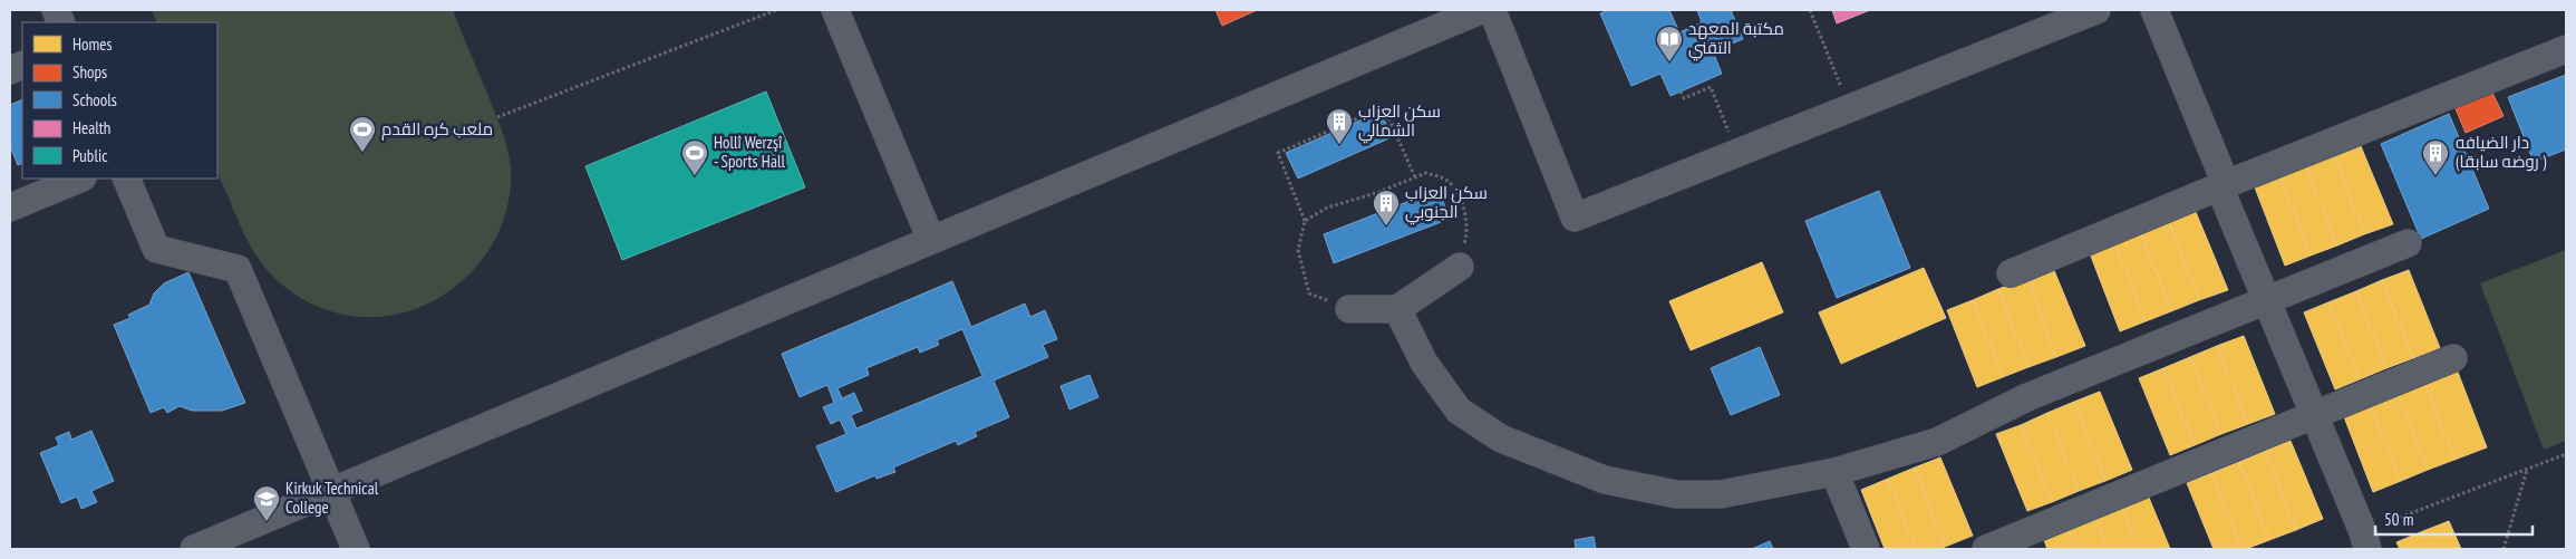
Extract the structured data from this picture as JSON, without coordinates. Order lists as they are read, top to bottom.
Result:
{
  "places": {
    "library": ["مكتبة المعهد التقني"],
    "building": ["سكن العزاب الشمالي", "دار الضيافه (روضه سابقا )", "سكن العزاب الجنوبي"],
    "sports": ["ملعب كره القدم", "Hollî Werzşî - Sports Hall"],
    "school or university": ["Kirkuk Technical College"]
  },
  "legend": [
    "Homes",
    "Shops",
    "Schools",
    "Health",
    "Public"
  ],
  "scale_bar": "50 m"
}
